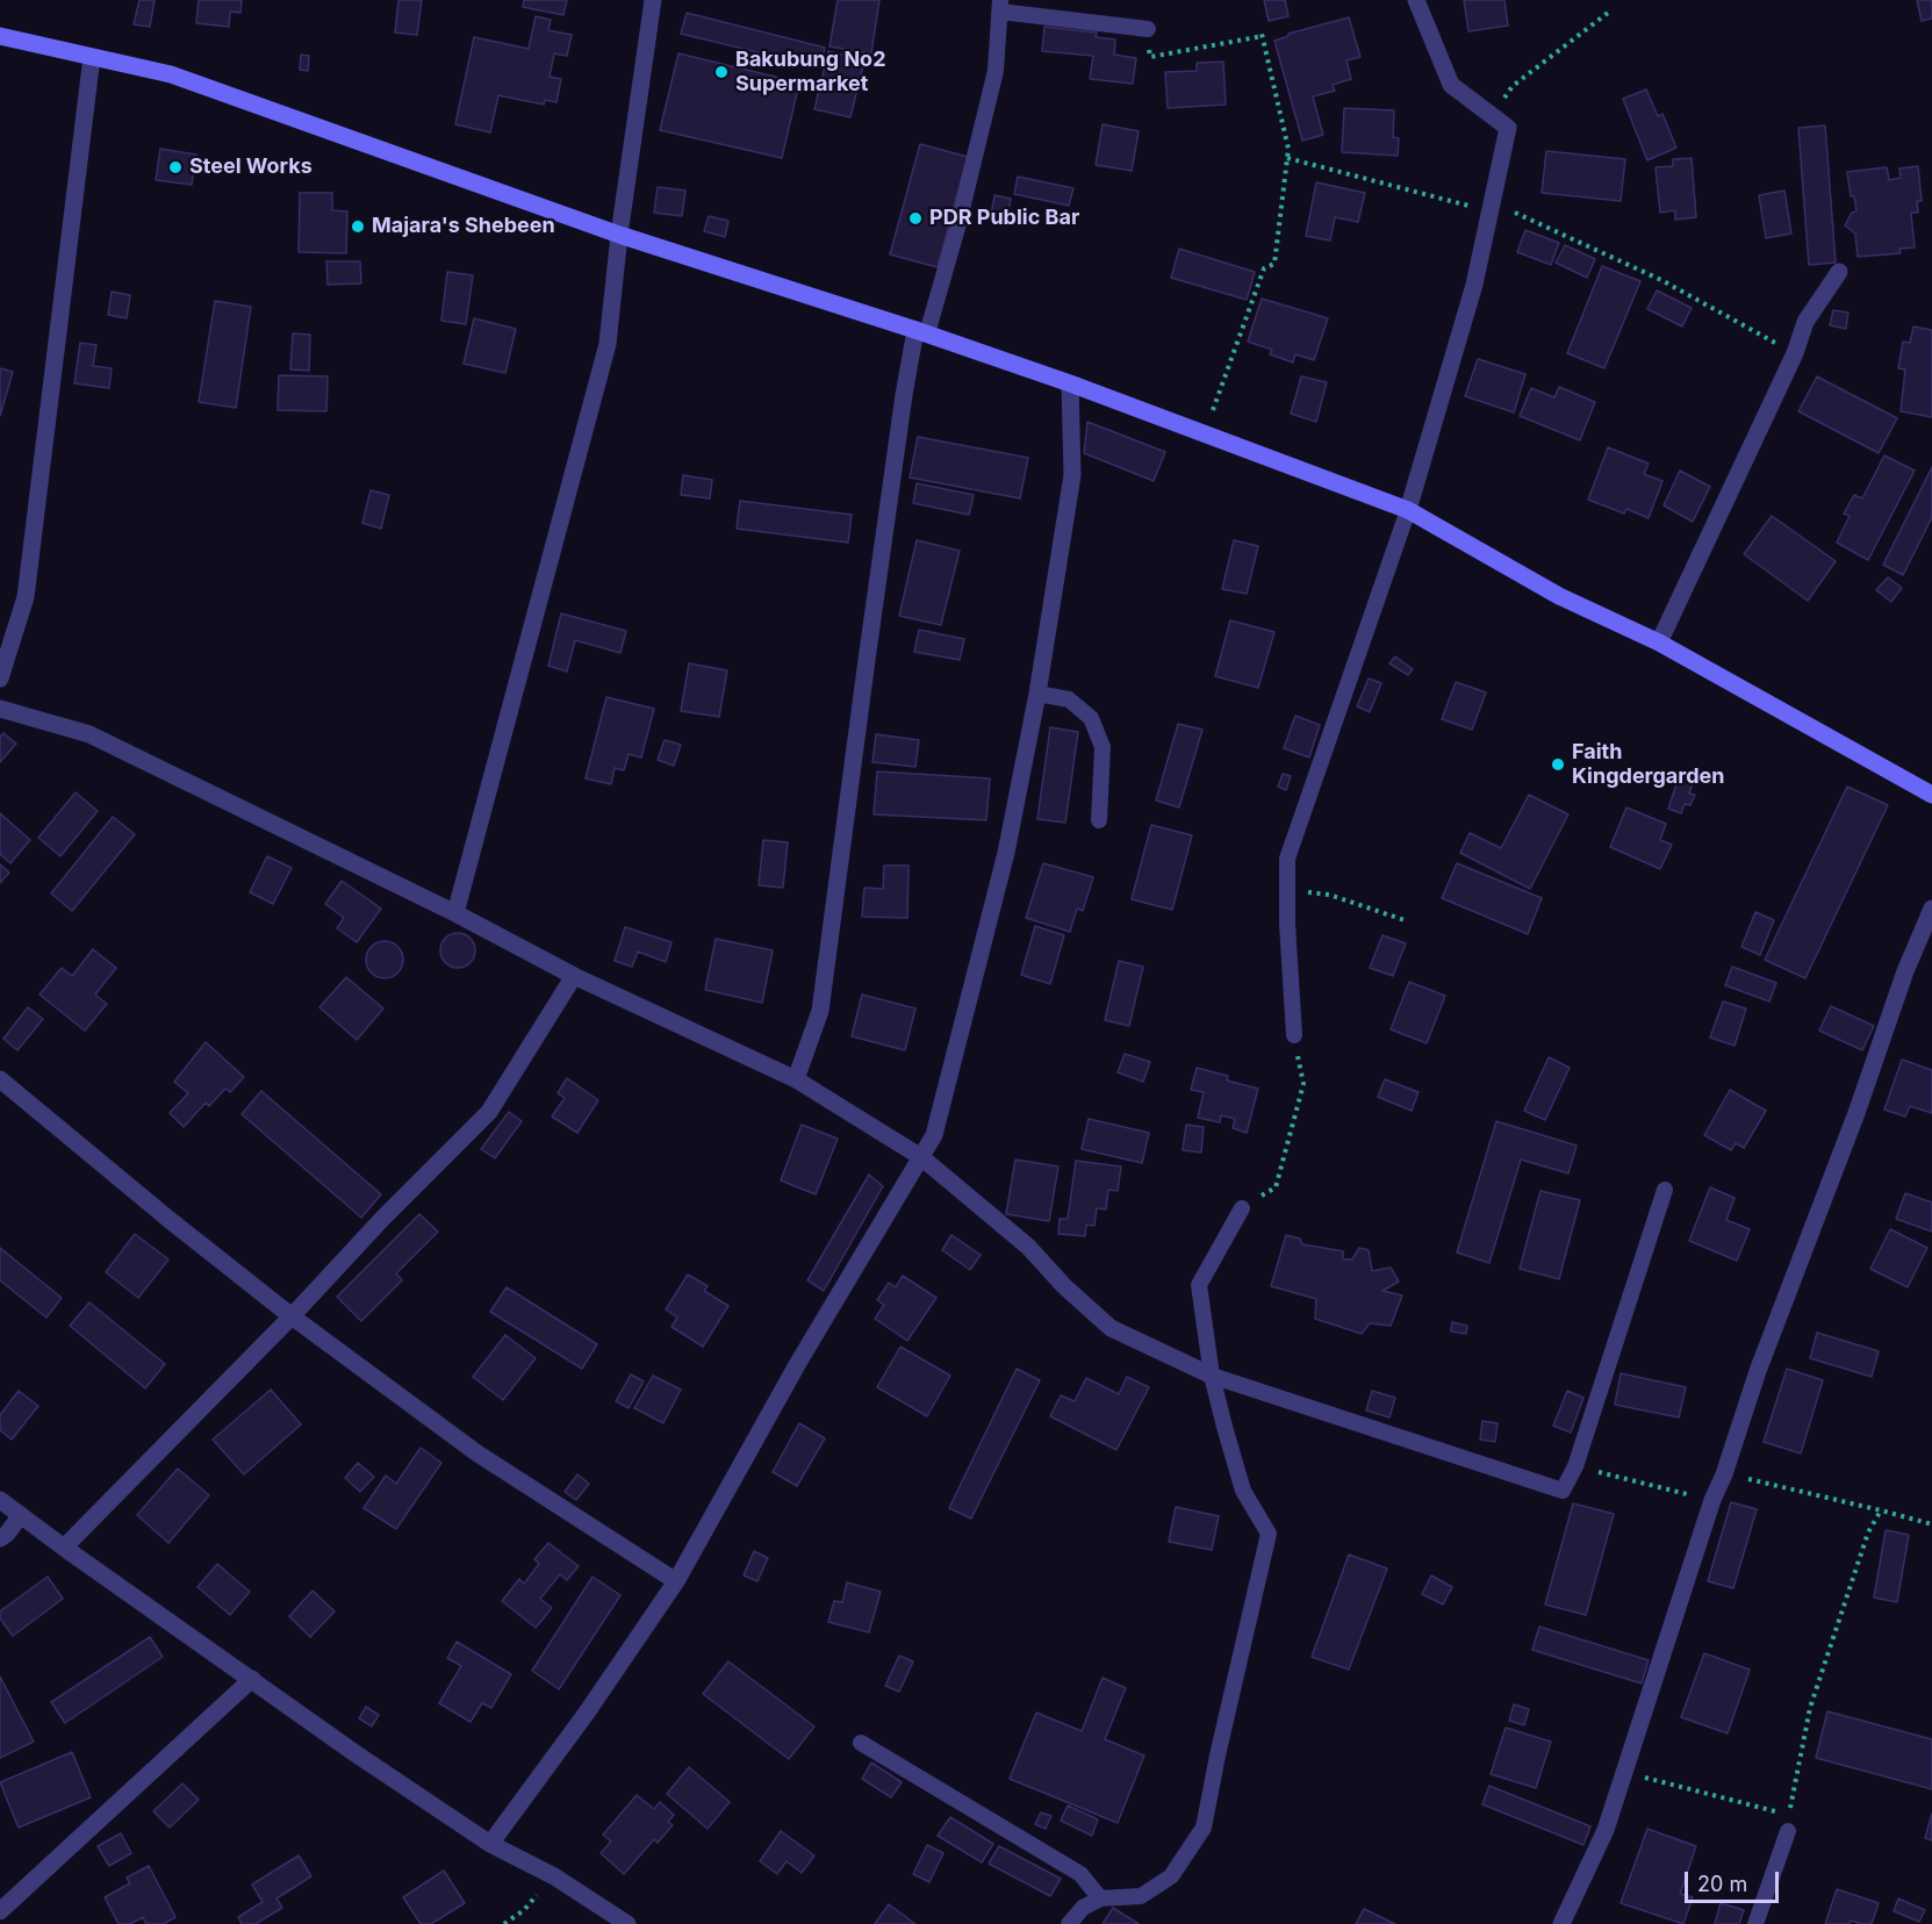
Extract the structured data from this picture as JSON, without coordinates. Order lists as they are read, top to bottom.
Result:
{
  "places": [
    "Bakubung No2 Supermarket",
    "Steel Works",
    "PDR Public Bar",
    "Majara's Shebeen",
    "Faith Kingdergarden"
  ],
  "scale_bar": "20 m"
}
